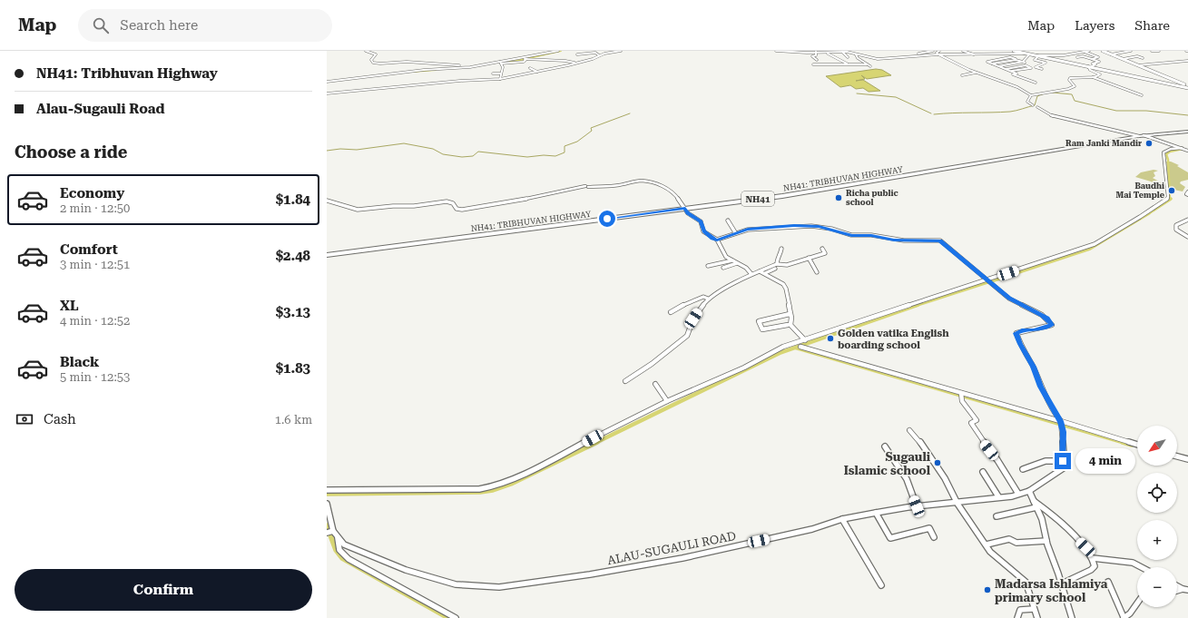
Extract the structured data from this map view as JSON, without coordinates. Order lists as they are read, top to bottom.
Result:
{
  "streets": {
    "highway": ["NH41: TRIBHUVAN HIGHWAY", "NH41"],
    "street": ["ALAU-SUGAULI ROAD"]
  },
  "places": [
    "Ram Janki Mandir",
    "Baudhi Mai Temple",
    "Richa public school",
    "Golden vatika English boarding school",
    "Sugauli Islamic school",
    "Madarsa Ishlamiya primary school"
  ],
  "north": "bottom left",
  "page": {
    "header": "Map",
    "search": "Search here",
    "nav": ["Map", "Layers", "Share"],
    "banner": ["NH41: Tribhuvan Highway", "Alau-Sugauli Road"],
    "heading": "Choose a ride",
    "list": [
      {
        "name": "Economy",
        "note": "2 min · 12:50",
        "value": "$1.84"
      },
      {
        "name": "Comfort",
        "note": "3 min · 12:51",
        "value": "$2.48"
      },
      {
        "name": "XL",
        "note": "4 min · 12:52",
        "value": "$3.13"
      },
      {
        "name": "Black",
        "note": "5 min · 12:53",
        "value": "$1.83"
      }
    ],
    "pay": ["Cash", "1.6 km"],
    "map_buttons": ["+", "−"],
    "bubble": "4 min",
    "buttons": "Confirm"
  }
}
